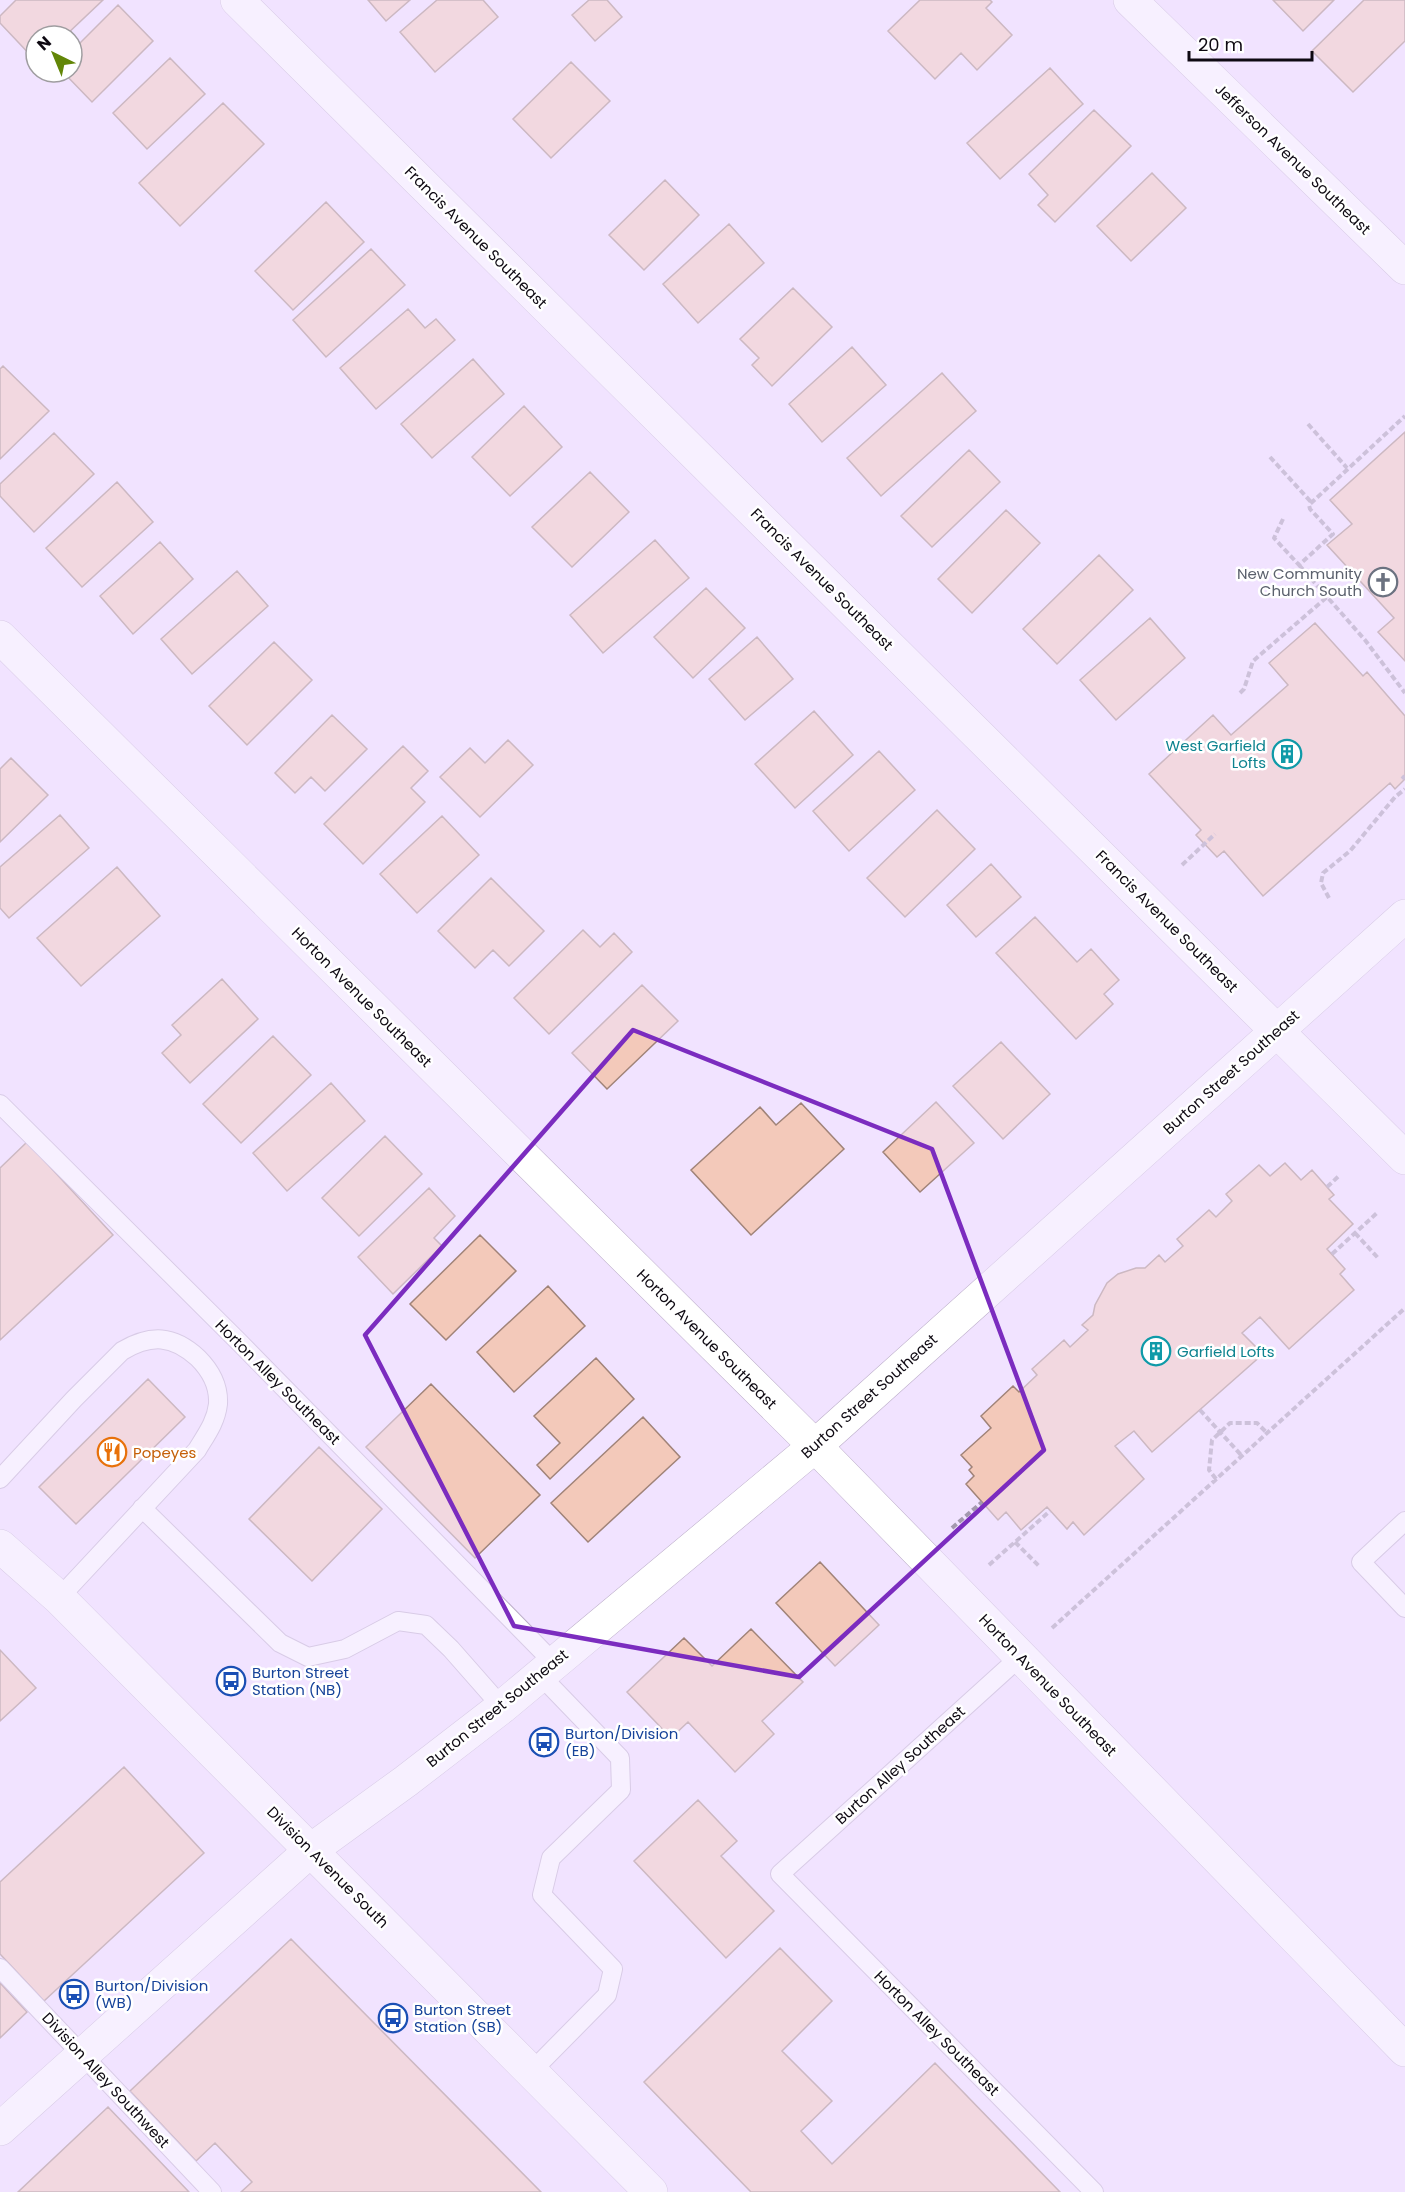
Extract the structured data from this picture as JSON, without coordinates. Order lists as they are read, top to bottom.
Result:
{
  "streets": {
    "street": [
      "Jefferson Avenue Southeast",
      "Francis Avenue Southeast",
      "Horton Avenue Southeast",
      "Burton Street Southeast",
      "Division Avenue South"
    ],
    "lane": ["Horton Alley Southeast", "Burton Alley Southeast", "Division Alley Southwest"]
  },
  "crossings": [
    ["Francis Avenue Southeast", "Burton Street Southeast"],
    ["Horton Avenue Southeast", "Burton Street Southeast"],
    ["Horton Avenue Southeast", "Burton Alley Southeast"],
    ["Burton Street Southeast", "Horton Alley Southeast"],
    ["Burton Street Southeast", "Division Avenue South"],
    ["Burton Street Southeast", "Division Alley Southwest"],
    ["Horton Alley Southeast", "Burton Alley Southeast"],
    ["Horton Alley Southeast", "Division Avenue South"]
  ],
  "places": {
    "church": ["New Community Church South"],
    "building": ["West Garfield Lofts", "Garfield Lofts"],
    "restaurant": ["Popeyes"],
    "bus stop": [
      "Burton Street Station (NB)",
      "Burton/Division (EB)",
      "Burton/Division (WB)",
      "Burton Street Station (SB)"
    ]
  },
  "scale_bar": "20 m",
  "north": "top left"
}
